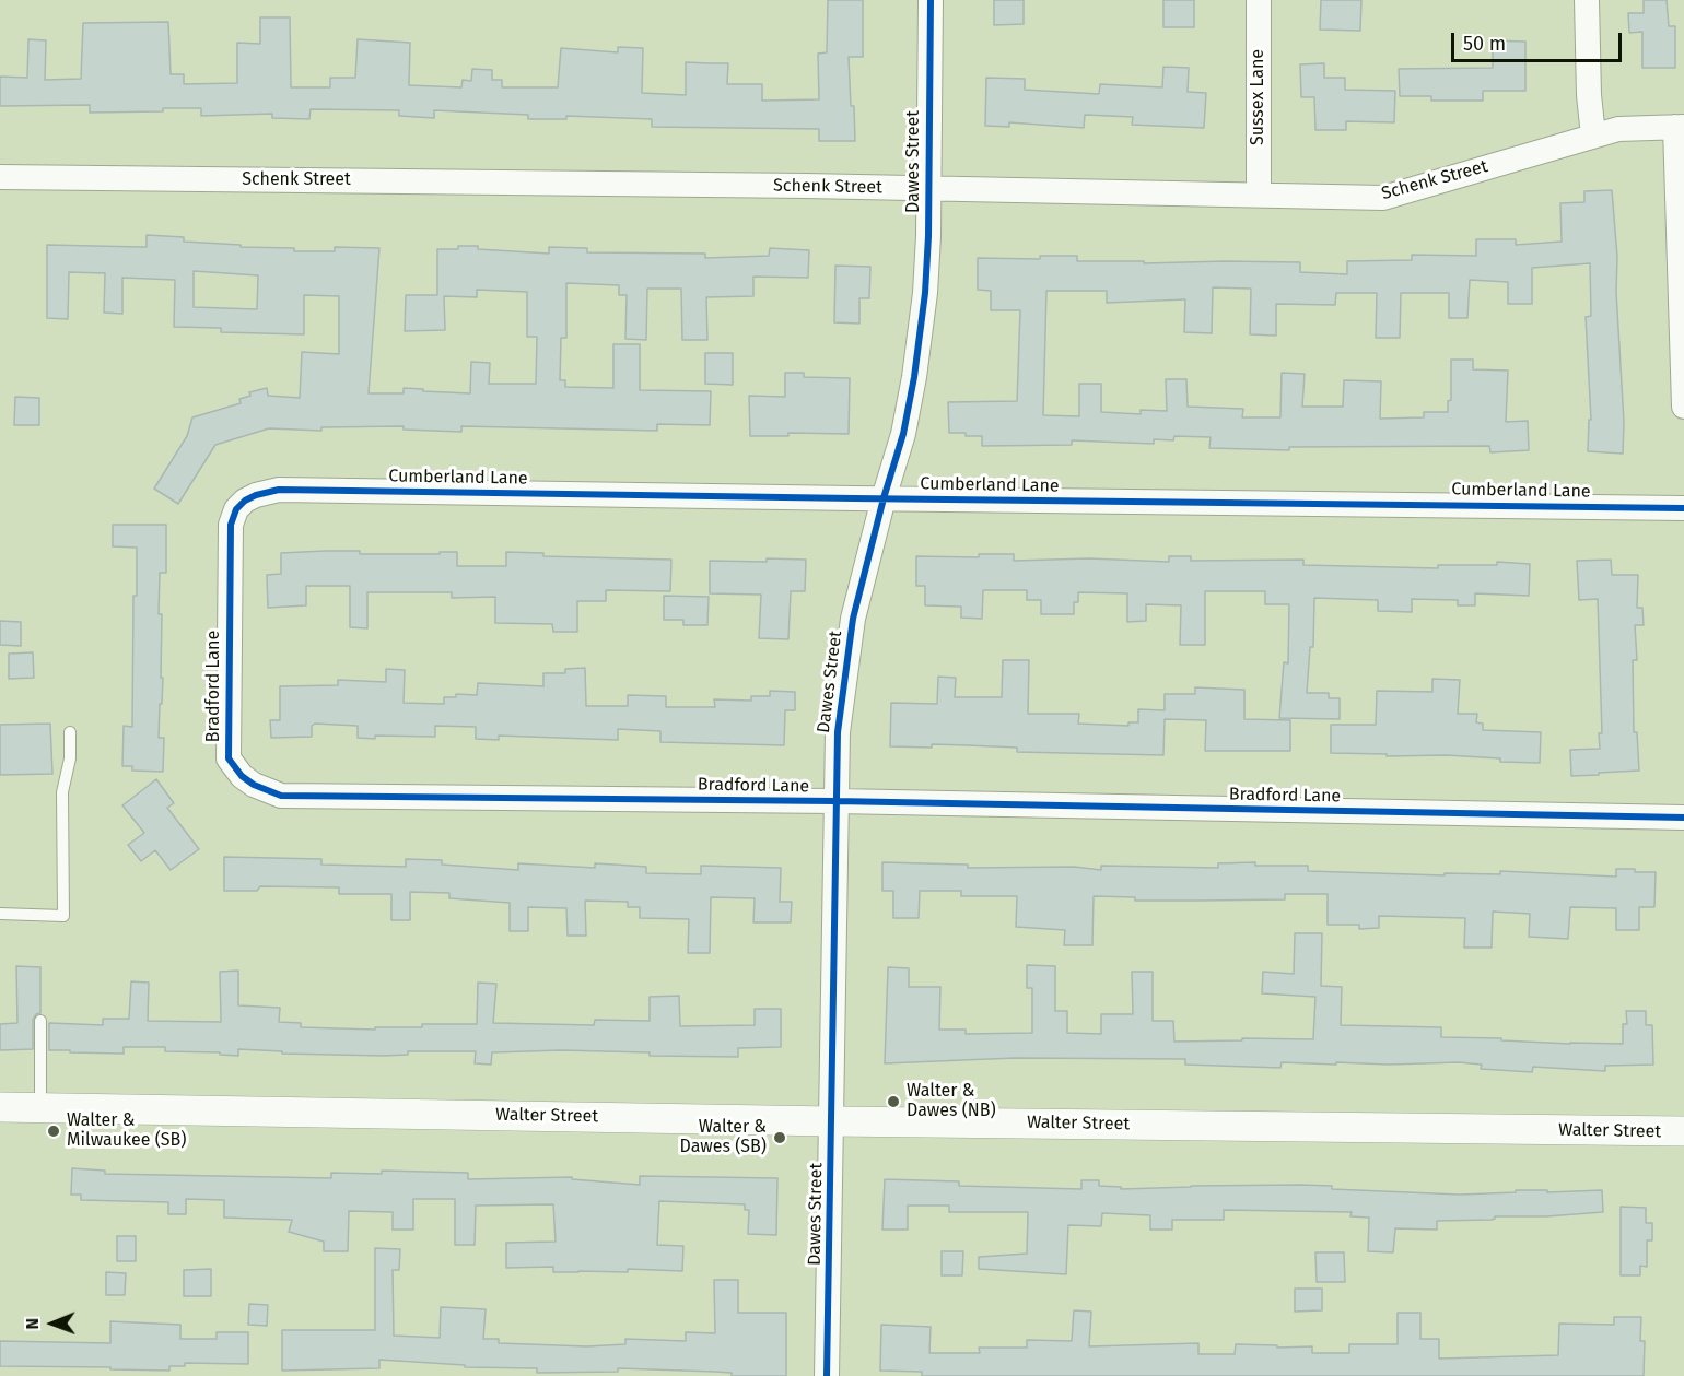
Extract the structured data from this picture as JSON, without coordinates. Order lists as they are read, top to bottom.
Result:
{
  "streets": {
    "street": [
      "Sussex Lane",
      "Dawes Street",
      "Schenk Street",
      "Cumberland Lane",
      "Bradford Lane",
      "Walter Street"
    ]
  },
  "crossings": [
    ["Sussex Lane", "Schenk Street"],
    ["Dawes Street", "Schenk Street"],
    ["Dawes Street", "Cumberland Lane"],
    ["Dawes Street", "Bradford Lane"],
    ["Dawes Street", "Walter Street"],
    ["Cumberland Lane", "Bradford Lane"]
  ],
  "places": ["Walter & Dawes (NB)", "Walter & Milwaukee (SB)", "Walter & Dawes (SB)"],
  "scale_bar": "50 m",
  "north": "left"
}
